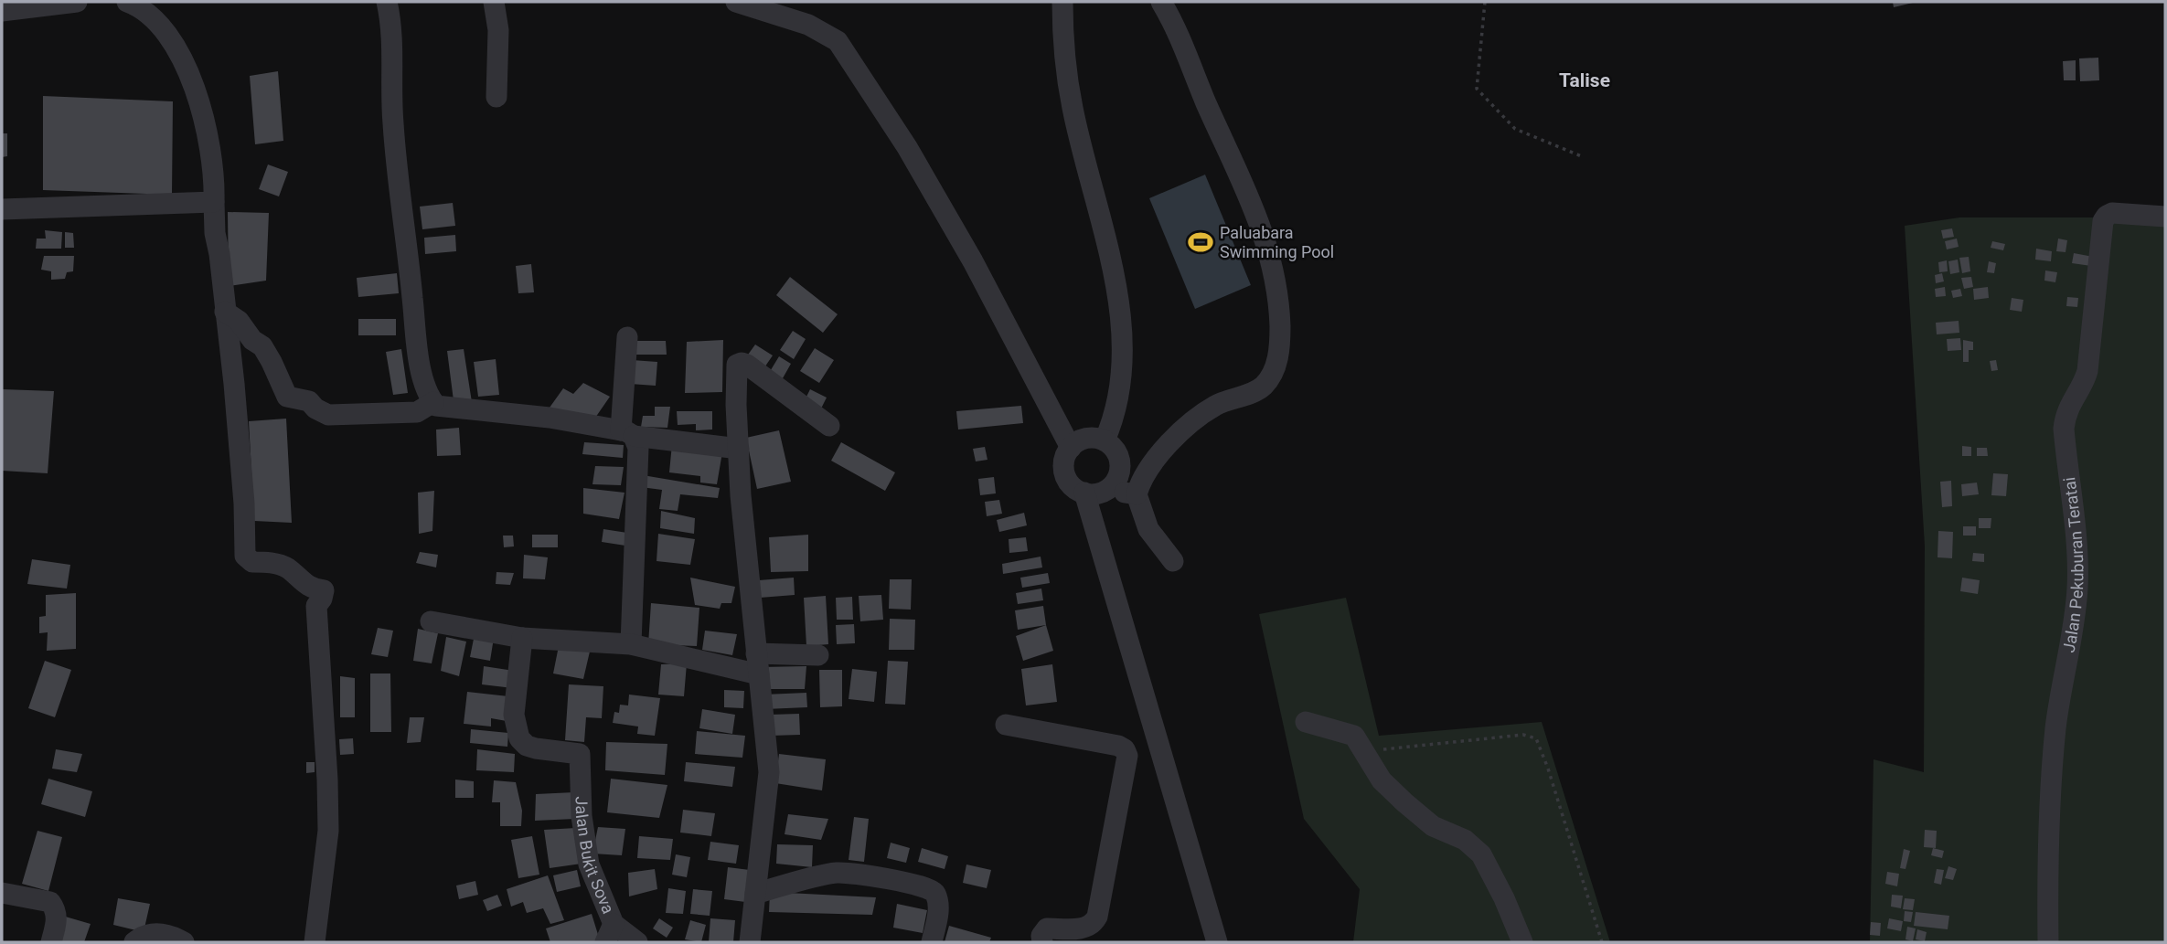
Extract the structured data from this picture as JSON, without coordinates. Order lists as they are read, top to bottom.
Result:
{
  "streets": {
    "street": ["Jalan Pekuburan Teratai", "Jalan Bukit Sova"]
  },
  "districts": ["Talise"],
  "places": {
    "sports": ["Paluabara Swimming Pool"]
  }
}
